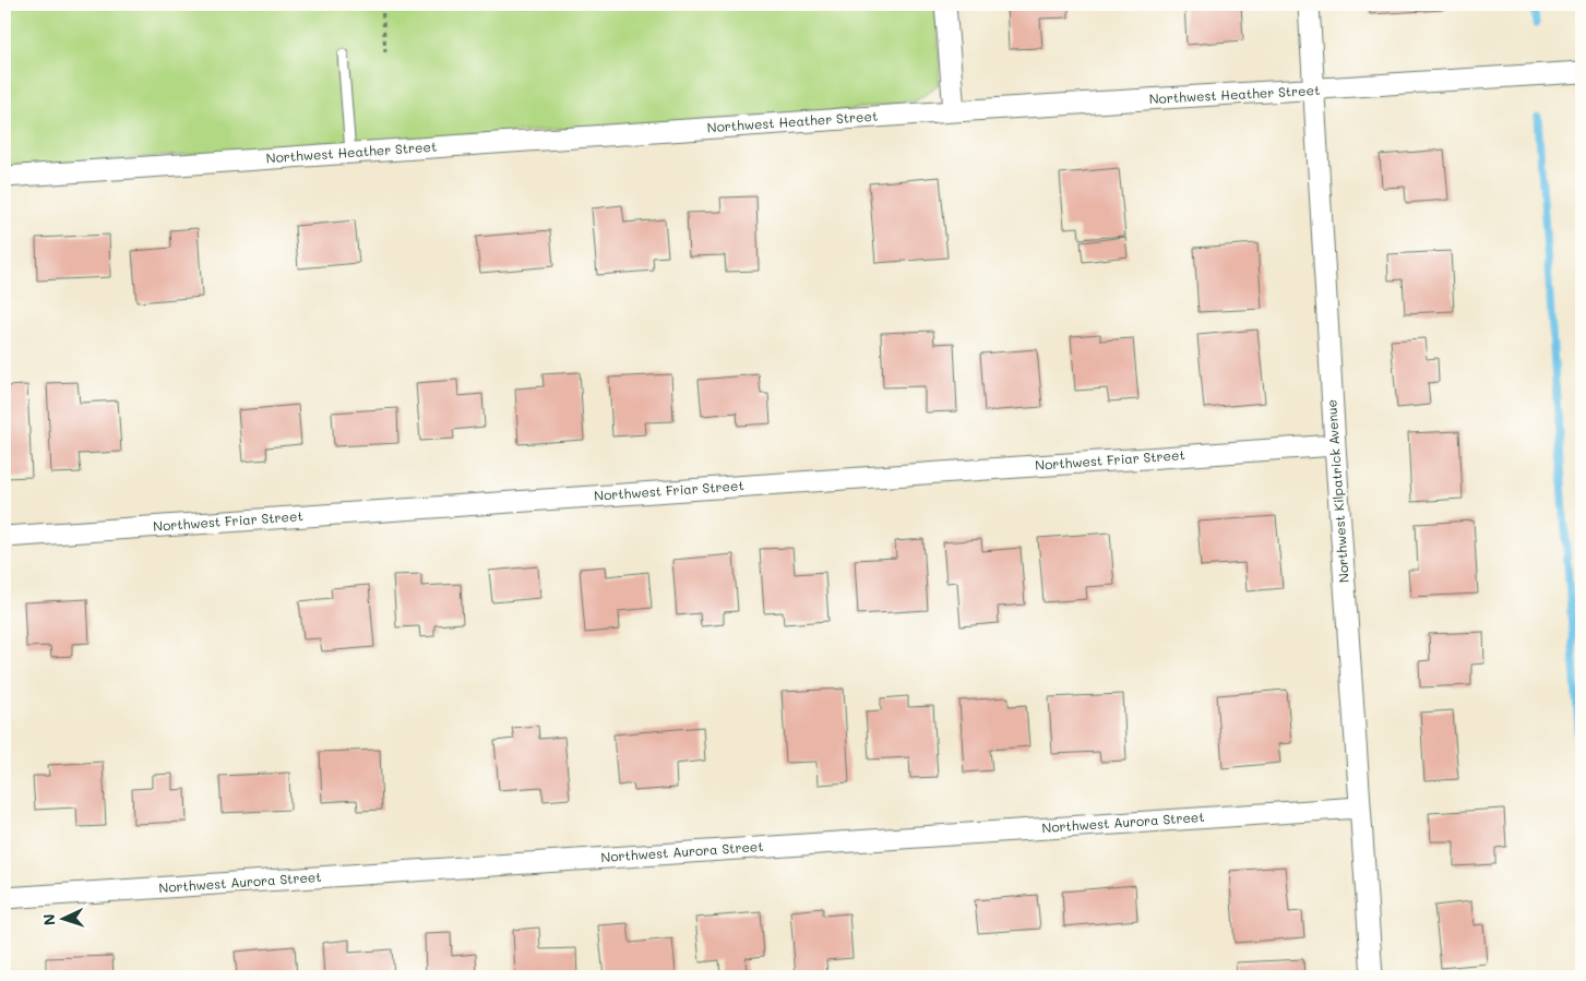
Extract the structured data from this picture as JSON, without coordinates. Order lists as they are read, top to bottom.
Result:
{
  "streets": {
    "street": [
      "Northwest Heather Street",
      "Northwest Friar Street",
      "Northwest Kilpatrick Avenue",
      "Northwest Aurora Street"
    ]
  },
  "crossings": [
    ["Northwest Heather Street", "Northwest Kilpatrick Avenue"],
    ["Northwest Friar Street", "Northwest Kilpatrick Avenue"],
    ["Northwest Kilpatrick Avenue", "Northwest Aurora Street"]
  ],
  "north": "left"
}
